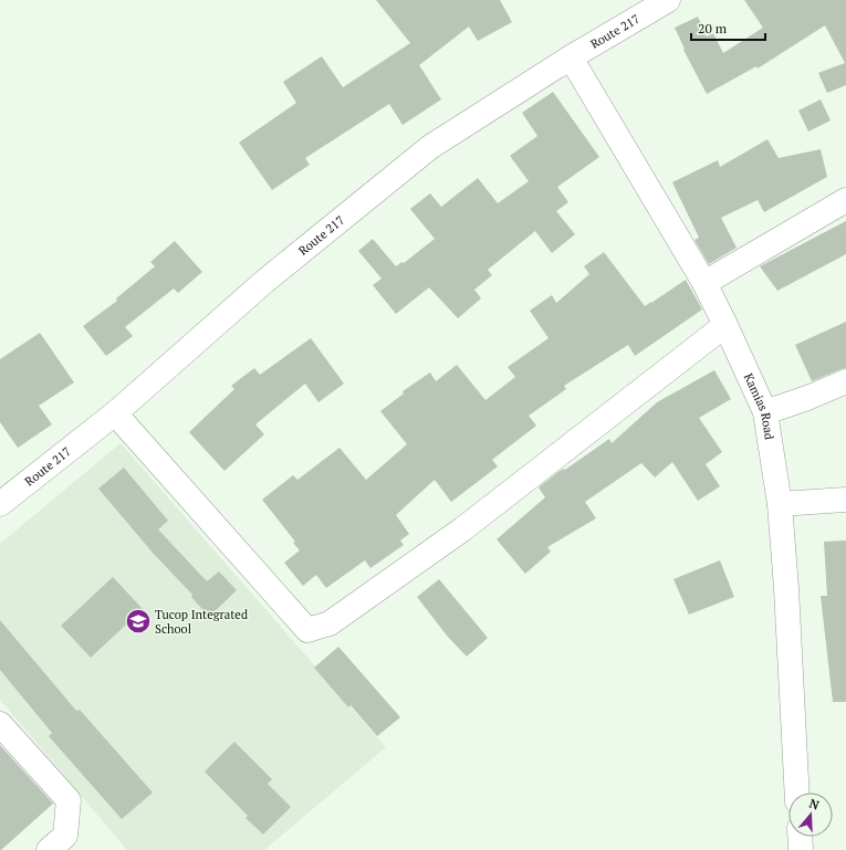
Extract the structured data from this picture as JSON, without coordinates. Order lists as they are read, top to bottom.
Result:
{
  "streets": {
    "street": ["Route 217", "Kamias Road"]
  },
  "crossings": [
    ["Route 217", "Kamias Road"]
  ],
  "places": {
    "school or university": ["Tucop Integrated School"]
  },
  "scale_bar": "20 m",
  "north": "top"
}
